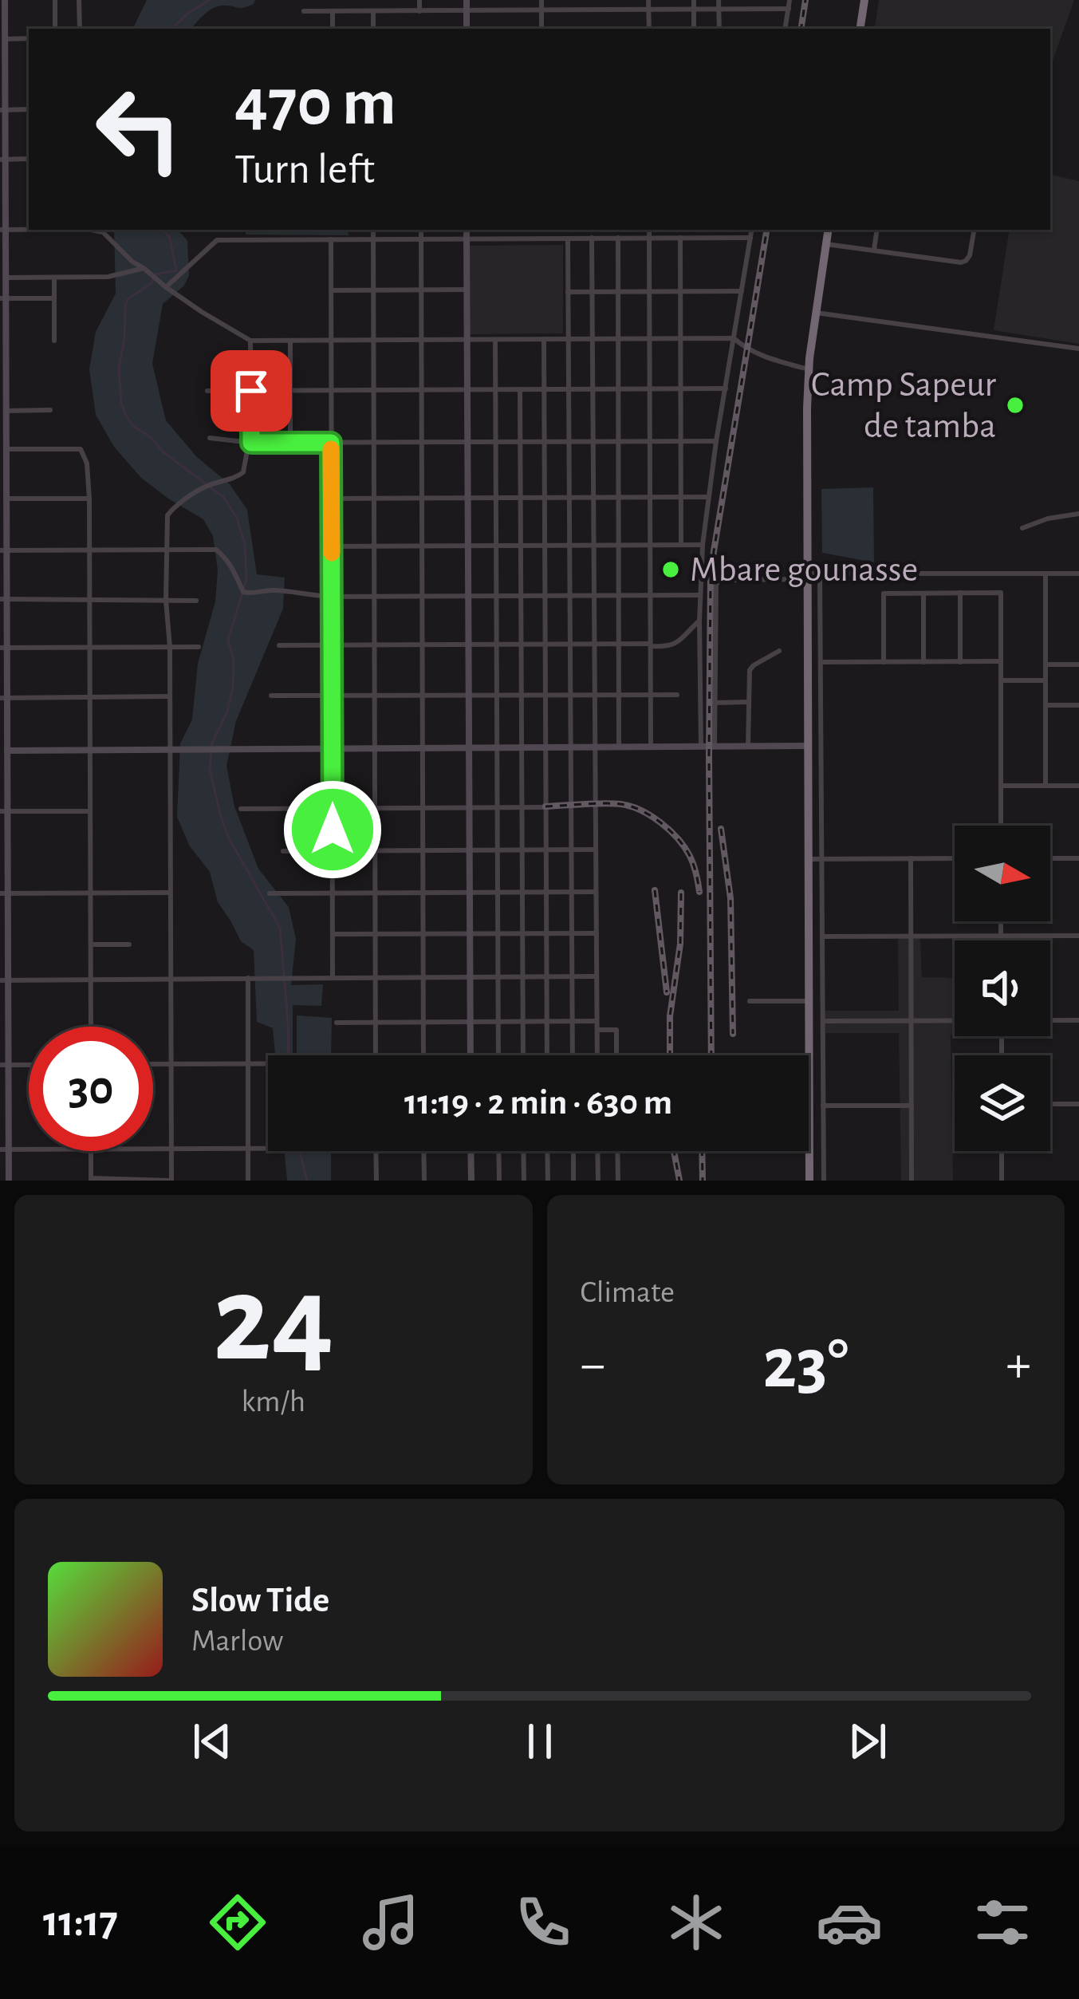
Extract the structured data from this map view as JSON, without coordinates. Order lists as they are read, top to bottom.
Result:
{
  "places": ["Camp Sapeur de tamba", "Mbare gounasse"],
  "north": "right",
  "page": {
    "turn": ["470 m", "Turn left"],
    "limit": "30",
    "trip": "11:19 · 2 min · 630 m",
    "tile": [
      ["24", "km/h"],
      "Climate"
    ],
    "heat": ["−", "23°", "+"],
    "song": ["Slow Tide", "Marlow"],
    "tabs": "11:17"
  }
}
